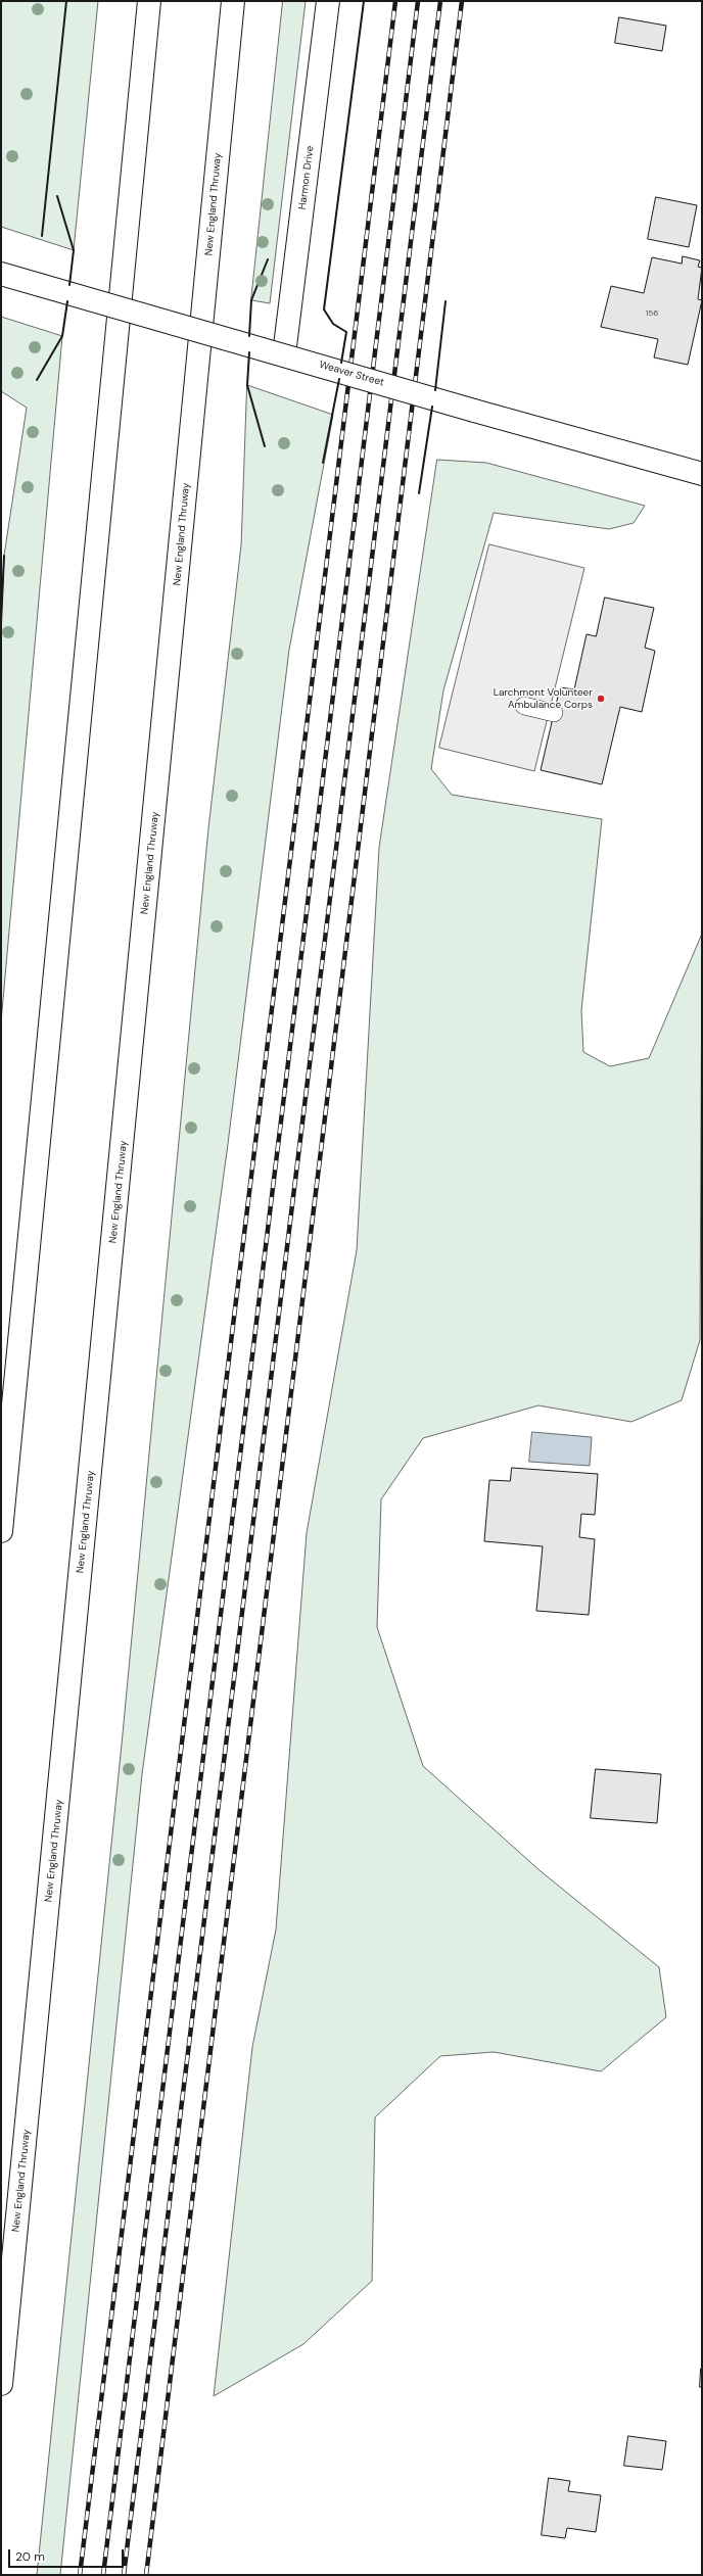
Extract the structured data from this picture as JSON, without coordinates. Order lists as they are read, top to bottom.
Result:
{
  "streets": {
    "main road": ["Harmon Drive", "New England Thruway", "Weaver Street"]
  },
  "crossings": [
    ["Harmon Drive", "Weaver Street"]
  ],
  "places": ["Larchmont Volunteer Ambulance Corps"],
  "house_numbers": ["156"],
  "scale_bar": "20 m"
}
